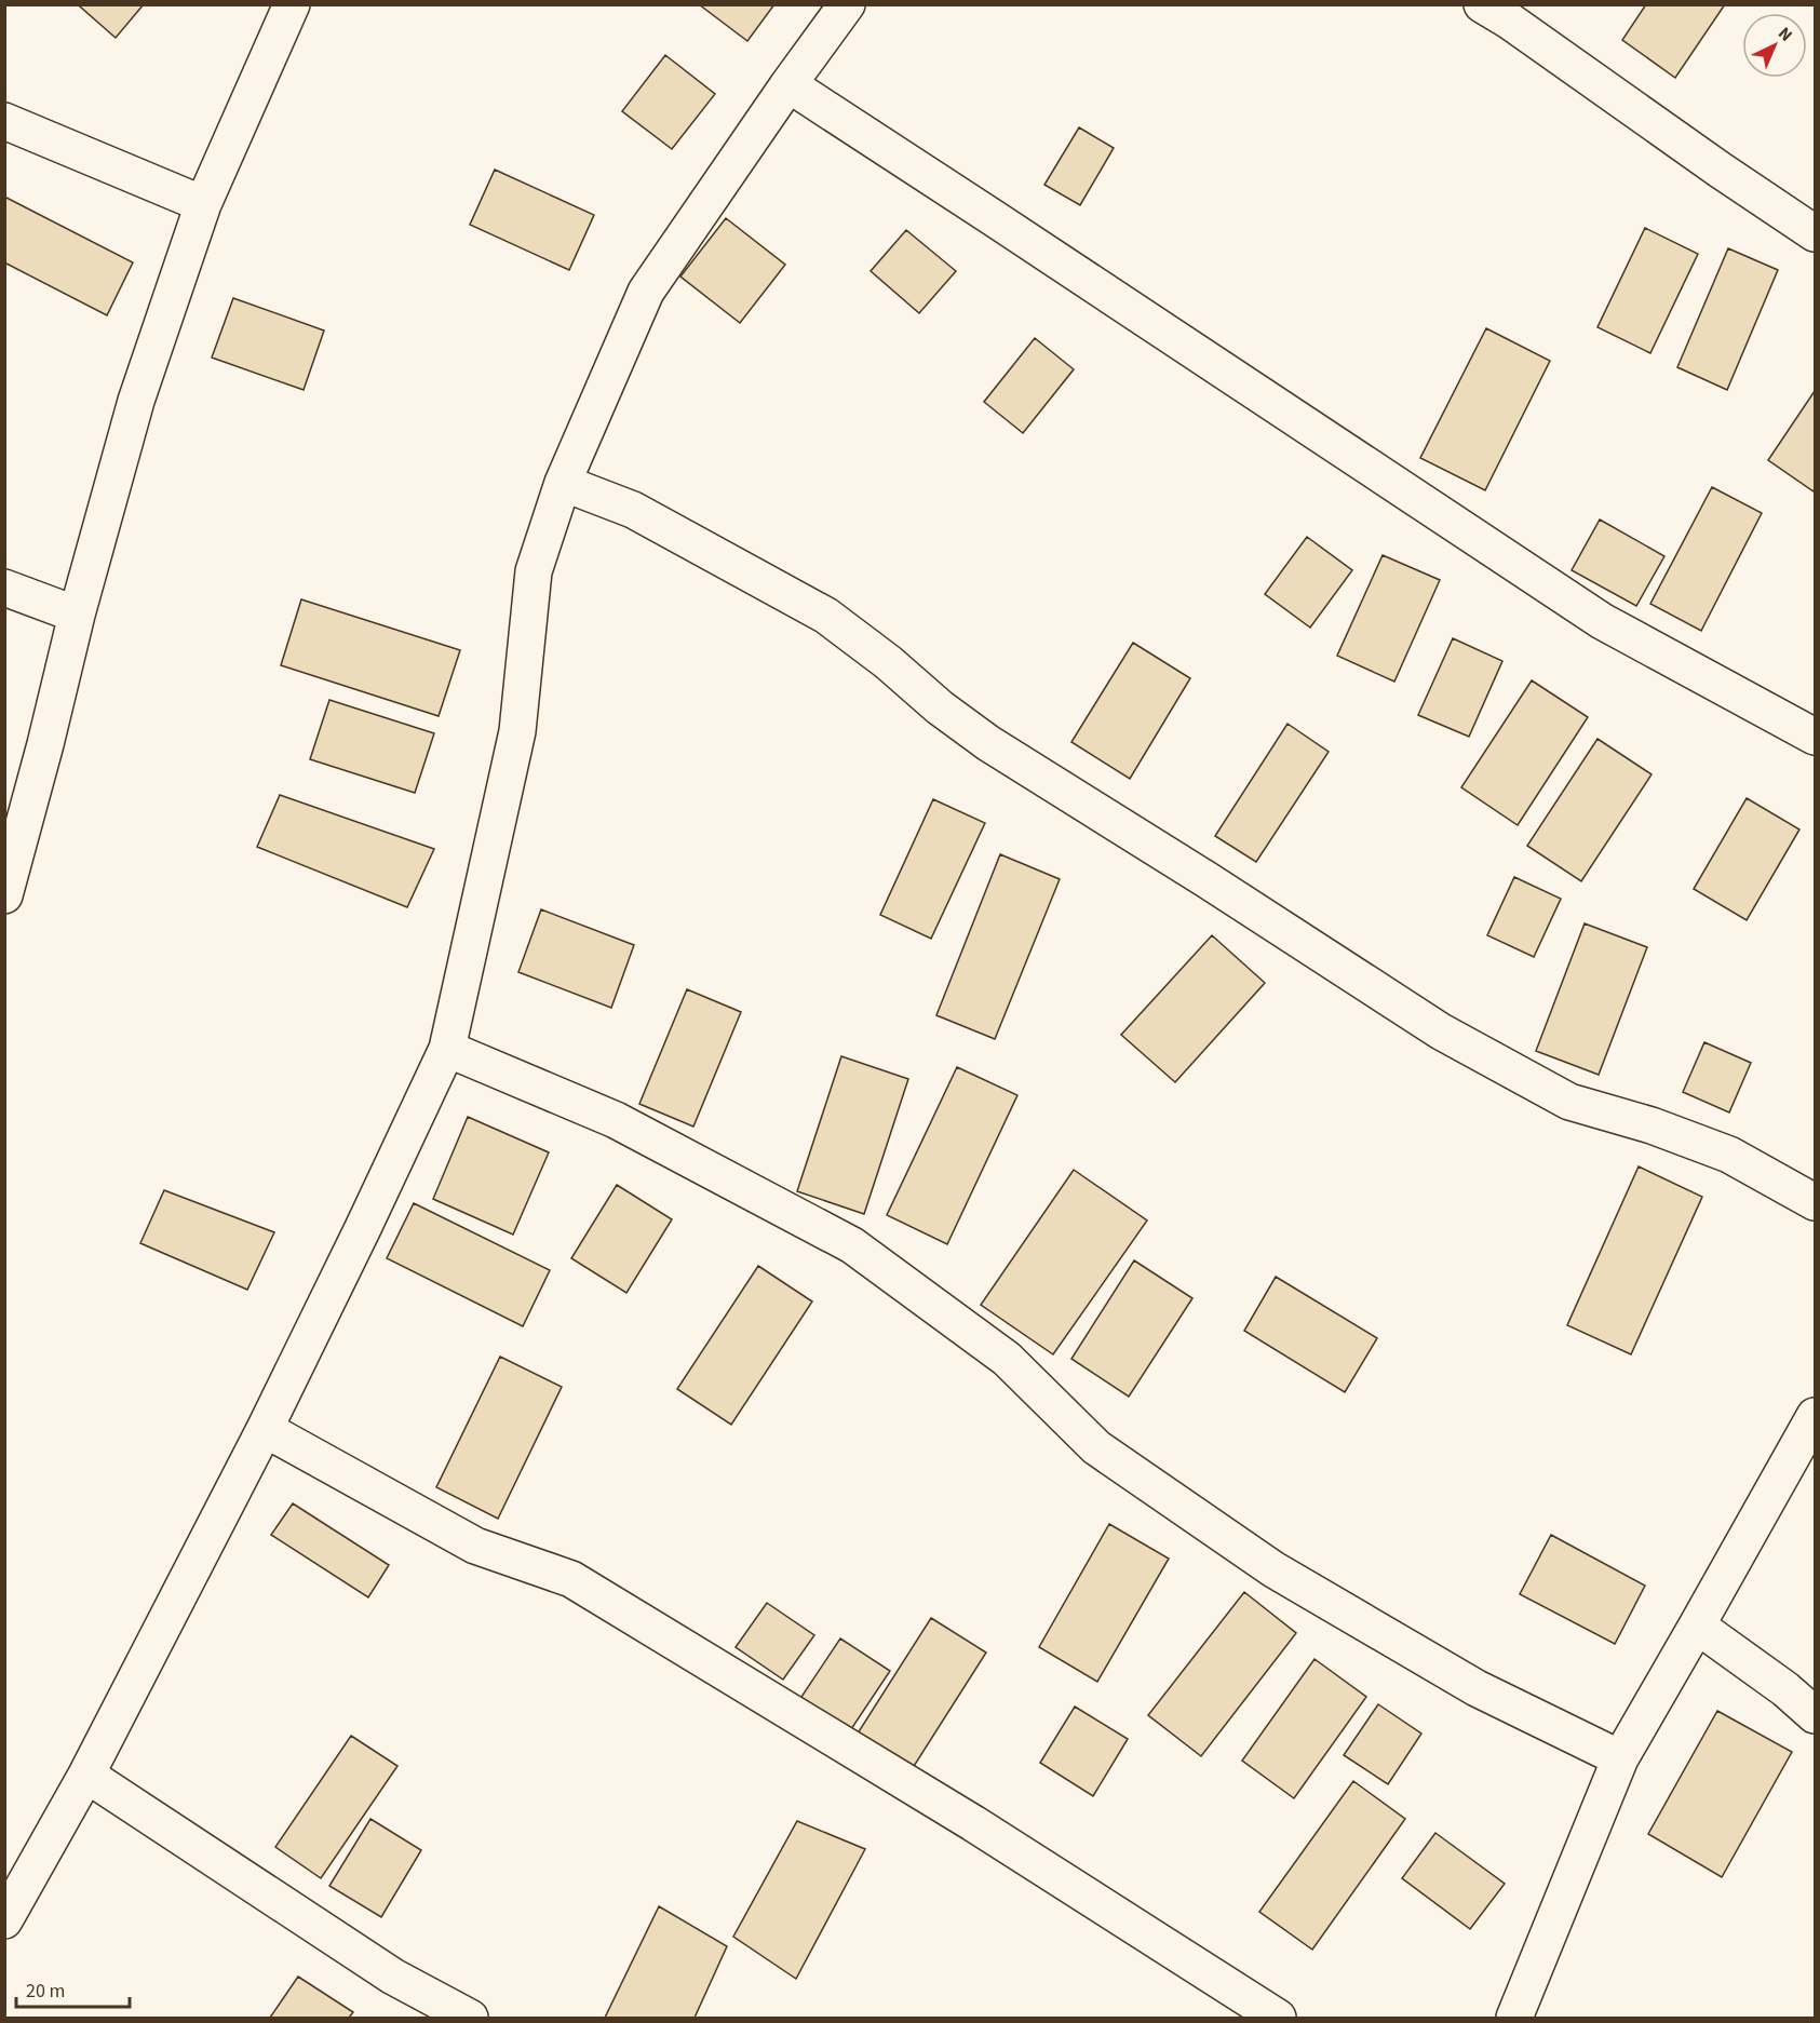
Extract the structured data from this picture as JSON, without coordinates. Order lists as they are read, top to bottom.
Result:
{
  "scale_bar": "20 m",
  "north": "top right"
}
